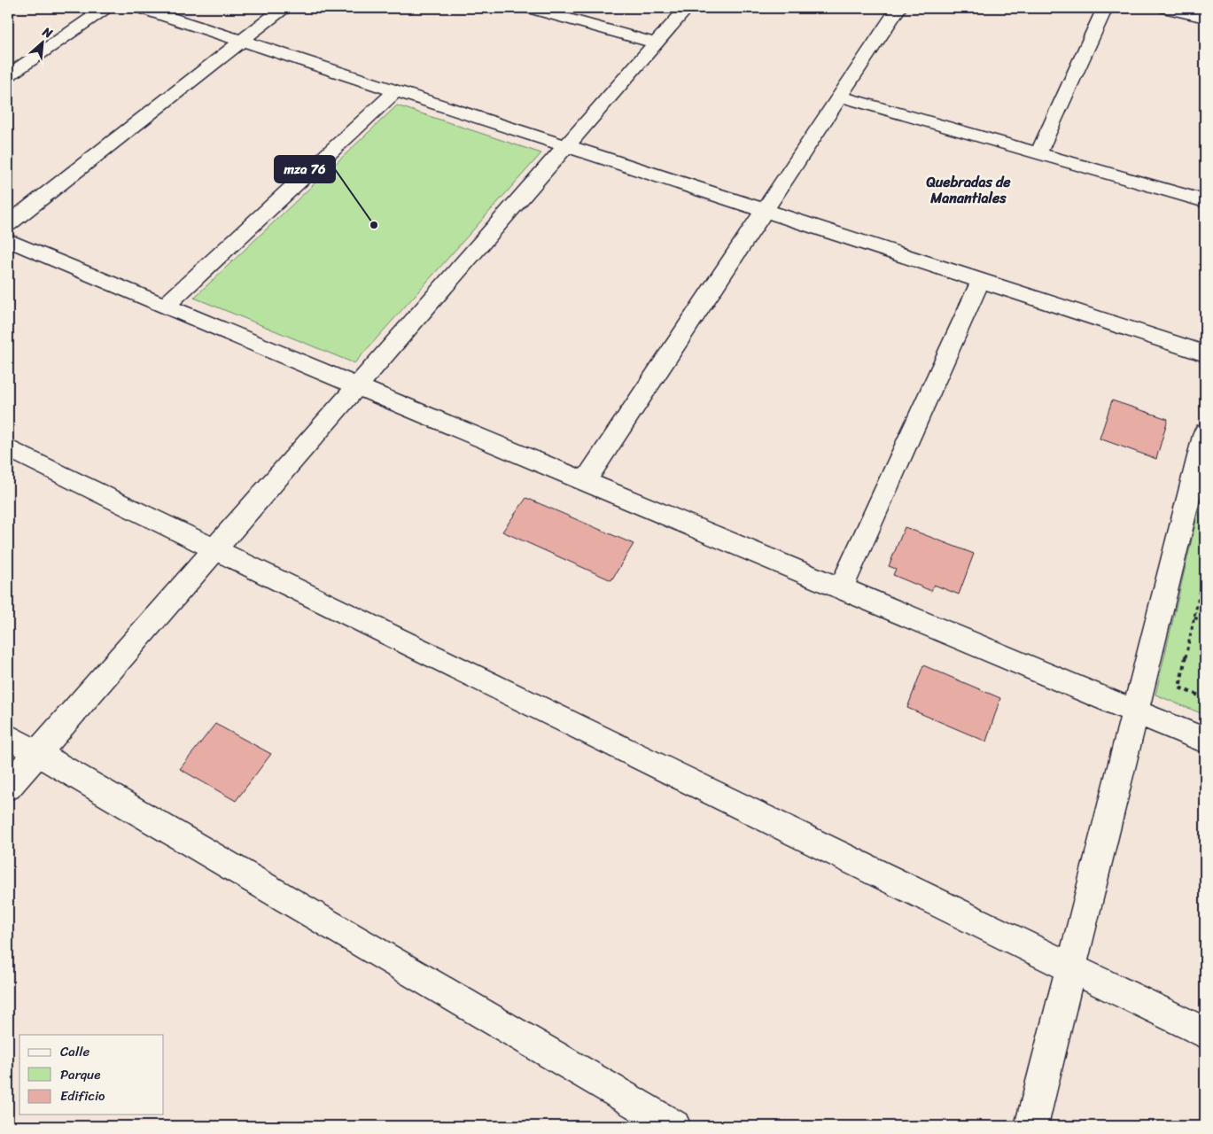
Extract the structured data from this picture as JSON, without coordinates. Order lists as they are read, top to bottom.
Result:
{
  "districts": ["Quebradas de Manantiales"],
  "places": ["mza 76"],
  "legend": ["Calle", "Parque", "Edificio"],
  "north": "top right"
}
